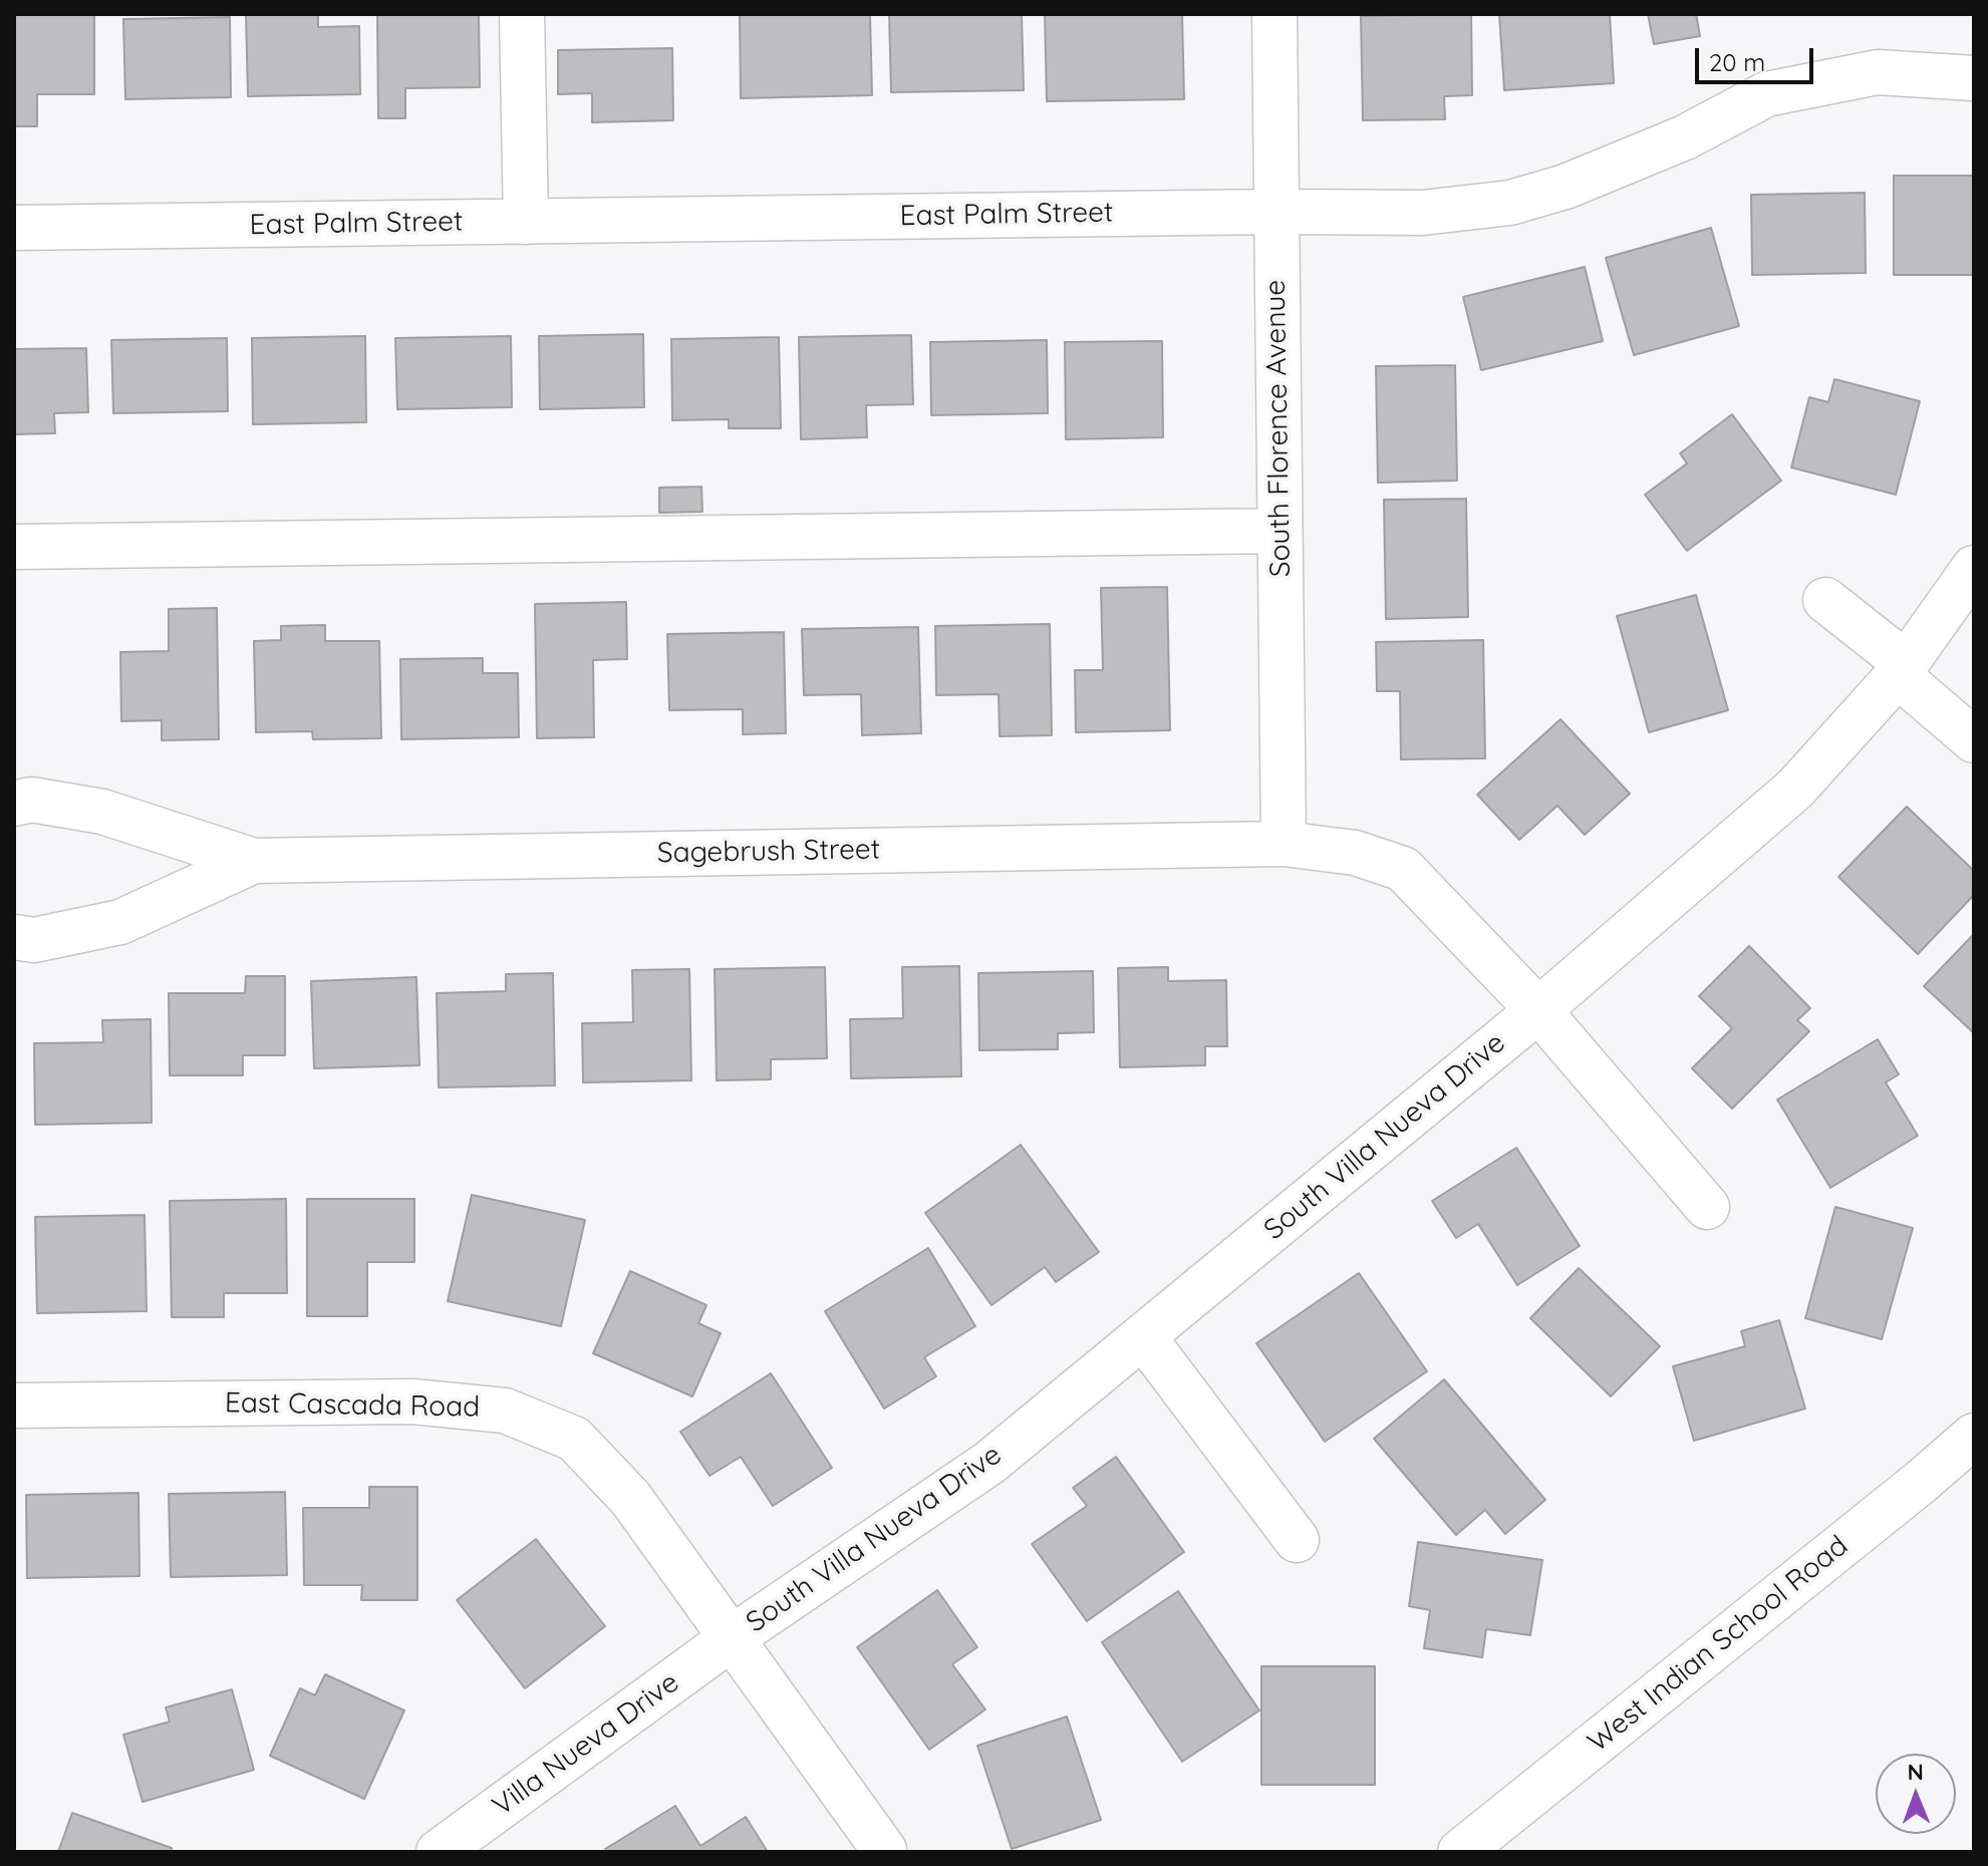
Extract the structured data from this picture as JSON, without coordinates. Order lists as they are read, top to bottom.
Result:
{
  "streets": {
    "street": [
      "East Palm Street",
      "South Florence Avenue",
      "Sagebrush Street",
      "South Villa Nueva Drive",
      "East Cascada Road",
      "West Indian School Road",
      "Villa Nueva Drive"
    ]
  },
  "crossings": [
    ["East Palm Street", "South Florence Avenue"],
    ["South Florence Avenue", "Sagebrush Street"],
    ["Sagebrush Street", "South Villa Nueva Drive"],
    ["South Villa Nueva Drive", "East Cascada Road"],
    ["South Villa Nueva Drive", "Villa Nueva Drive"],
    ["East Cascada Road", "Villa Nueva Drive"]
  ],
  "scale_bar": "20 m",
  "north": "top"
}
